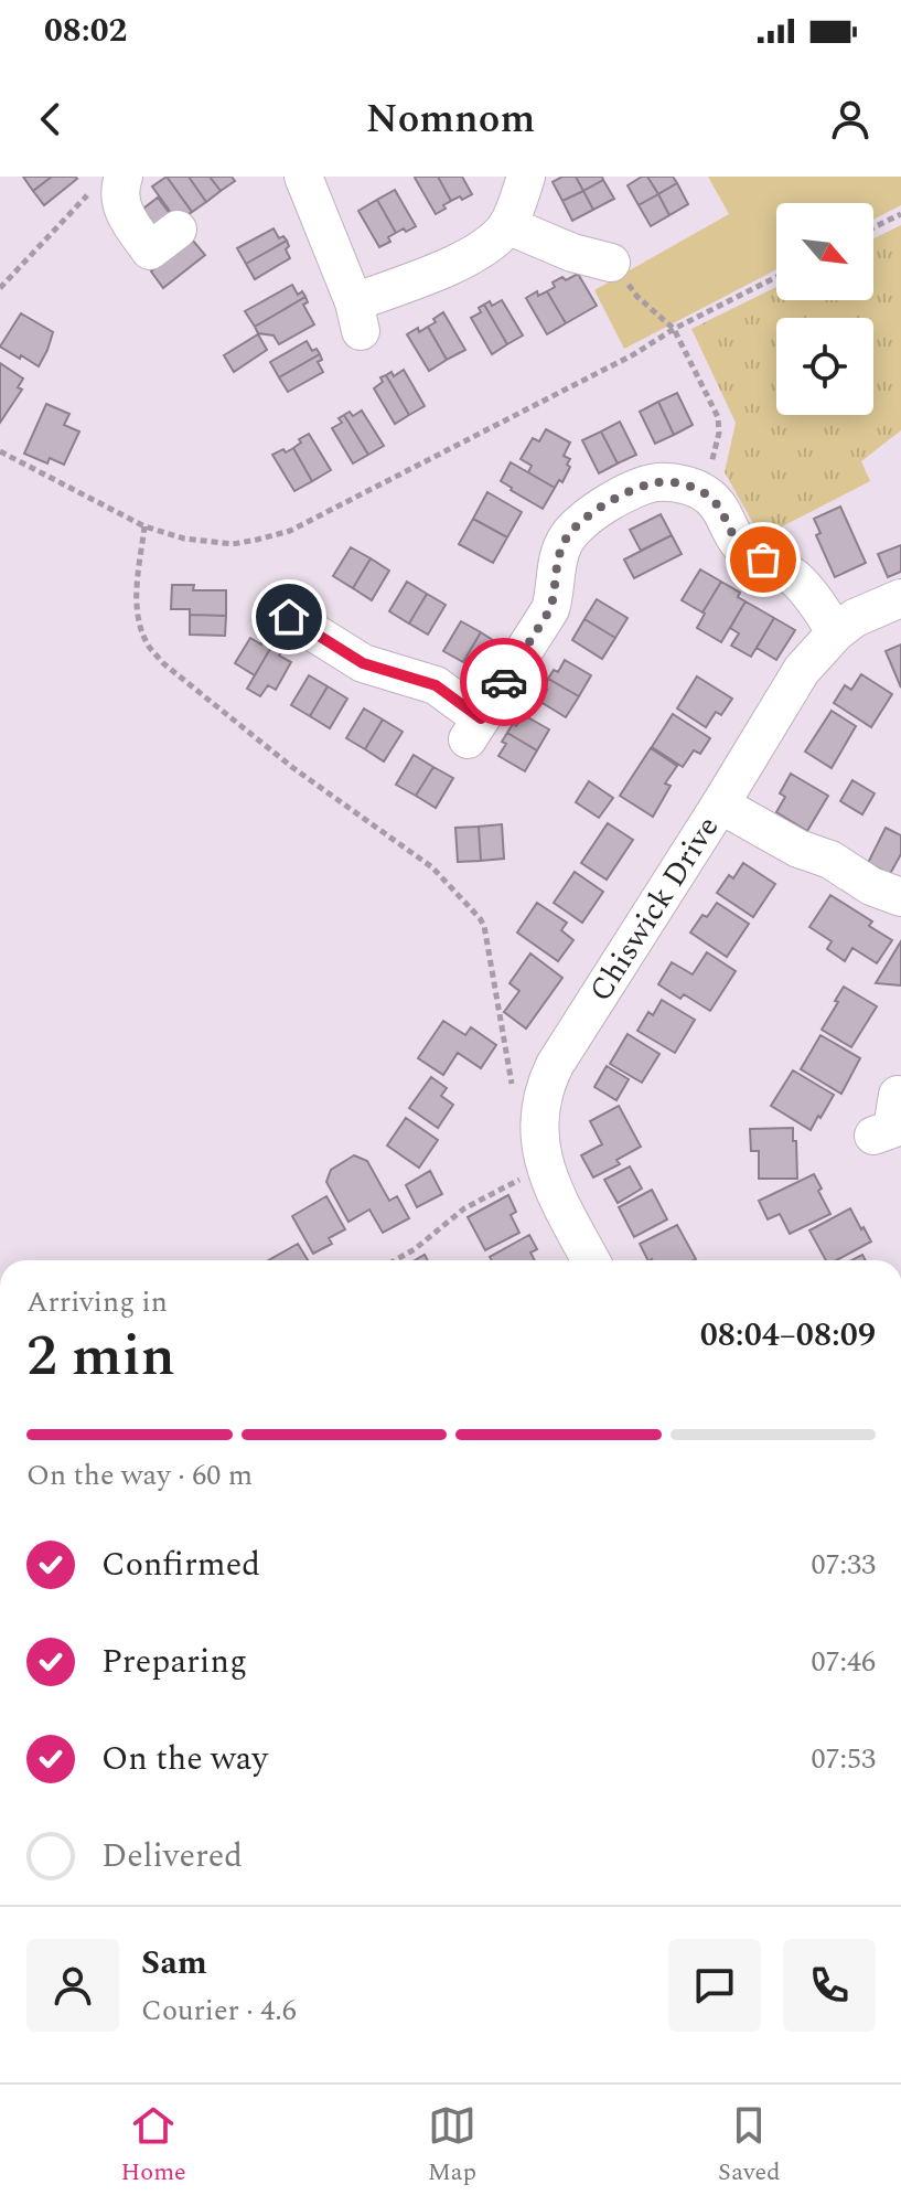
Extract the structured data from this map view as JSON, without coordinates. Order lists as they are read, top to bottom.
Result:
{
  "streets": {
    "street": ["Chiswick Drive"]
  },
  "north": "bottom right",
  "page": {
    "status": "08:02",
    "header": "Nomnom",
    "heading": ["2 min", "Arriving in", "08:04–08:09"],
    "panel": ["Sam", "Courier · 4.6"],
    "bar": "On the way · 60 m",
    "list": [
      ["Confirmed", "07:33"],
      ["Preparing", "07:46"],
      ["On the way", "07:53"],
      "Delivered"
    ],
    "tabs": ["Home", "Map", "Saved"]
  }
}
